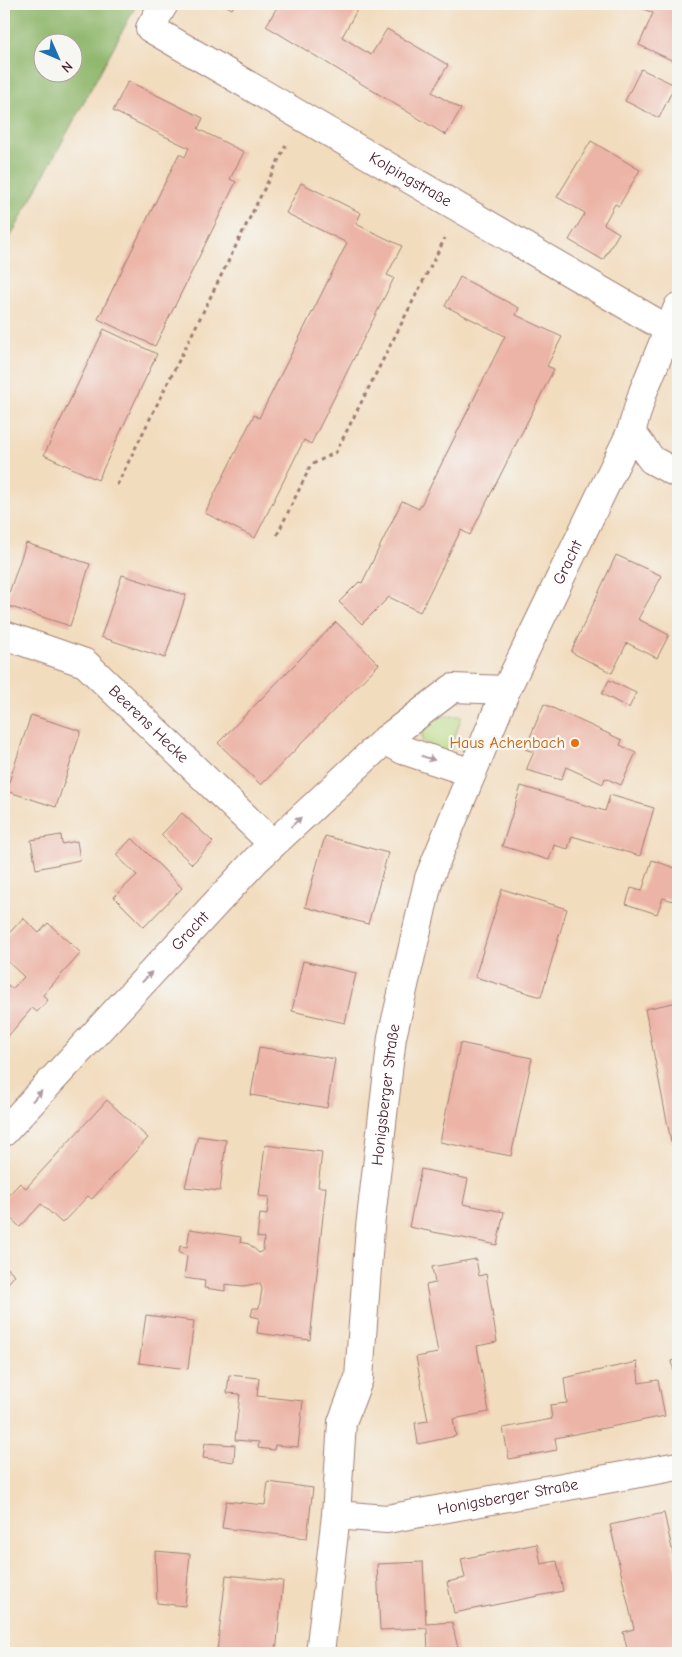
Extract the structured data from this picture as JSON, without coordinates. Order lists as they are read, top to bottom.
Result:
{
  "streets": {
    "street": [
      "Kolpingstraße",
      "Gracht",
      "Beerens Hecke",
      "Honigsberger Straße"
    ]
  },
  "crossings": [
    ["Kolpingstraße", "Gracht"],
    ["Gracht", "Beerens Hecke"],
    ["Gracht", "Honigsberger Straße"]
  ],
  "one_way": ["Gracht"],
  "places": ["Haus Achenbach"],
  "north": "bottom right"
}
